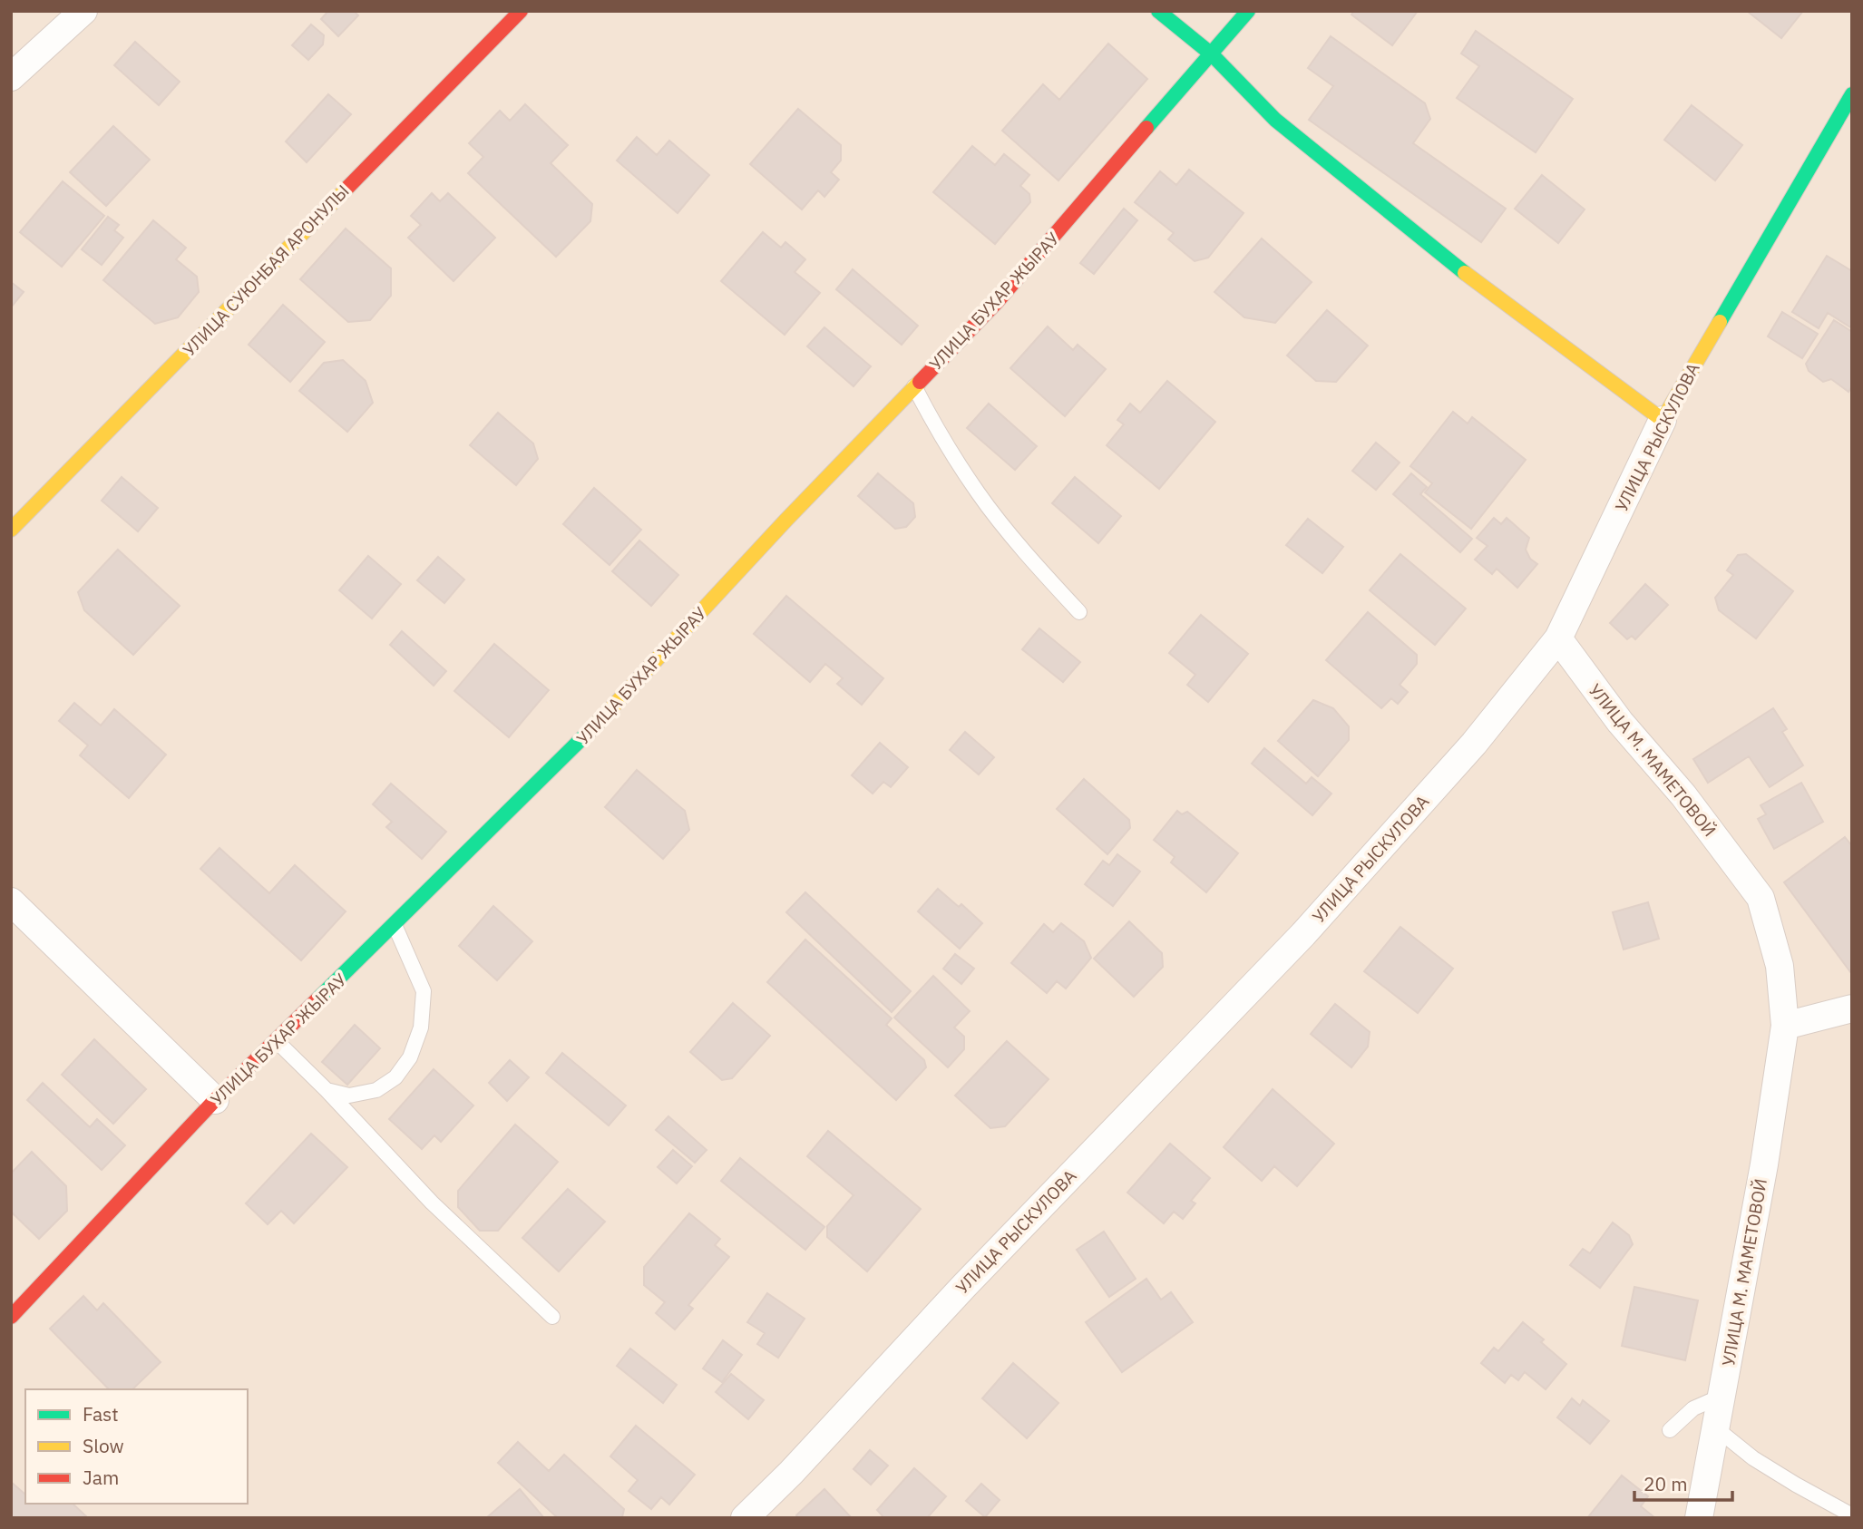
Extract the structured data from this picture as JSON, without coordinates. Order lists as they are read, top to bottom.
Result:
{
  "streets": {
    "street": [
      "УЛИЦА СУЮНБАЯ АРОНУЛЫ",
      "УЛИЦА БУХАР ЖЫРАУ",
      "УЛИЦА РЫСКУЛОВА",
      "УЛИЦА М. МАМЕТОВОЙ"
    ]
  },
  "crossings": [
    ["УЛИЦА РЫСКУЛОВА", "УЛИЦА М. МАМЕТОВОЙ"]
  ],
  "legend": ["Fast", "Slow", "Jam"],
  "scale_bar": "20 m"
}
